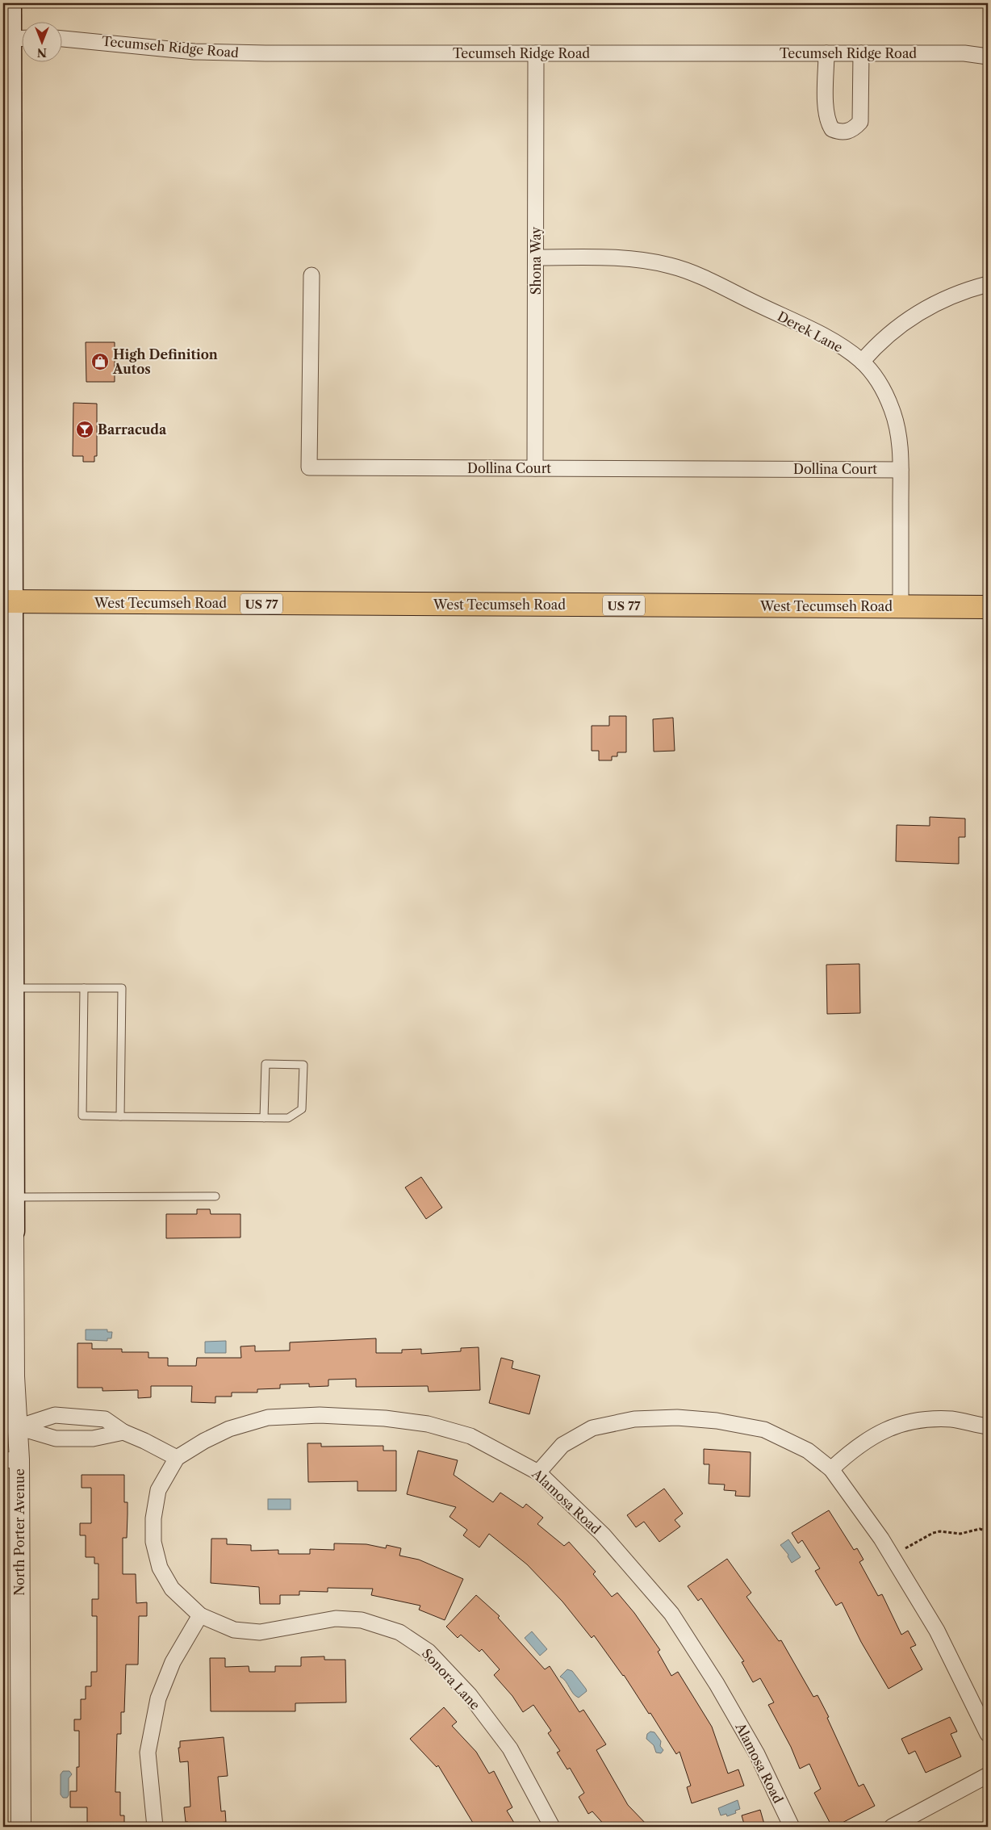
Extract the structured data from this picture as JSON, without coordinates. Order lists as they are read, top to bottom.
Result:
{
  "streets": {
    "main road": ["West Tecumseh Road", "US 77", "North Porter Avenue"],
    "street": [
      "Tecumseh Ridge Road",
      "Shona Way",
      "Derek Lane",
      "Dollina Court",
      "Alamosa Road",
      "Sonora Lane"
    ]
  },
  "crossings": [
    ["Tecumseh Ridge Road", "Shona Way"],
    ["Shona Way", "Derek Lane"],
    ["Shona Way", "Dollina Court"],
    ["Derek Lane", "Dollina Court"],
    ["Derek Lane", "West Tecumseh Road"],
    ["West Tecumseh Road", "North Porter Avenue"],
    ["Alamosa Road", "Sonora Lane"]
  ],
  "places": {
    "shop": ["High Definition Autos"],
    "bar": ["Barracuda"]
  },
  "north": "bottom"
}
